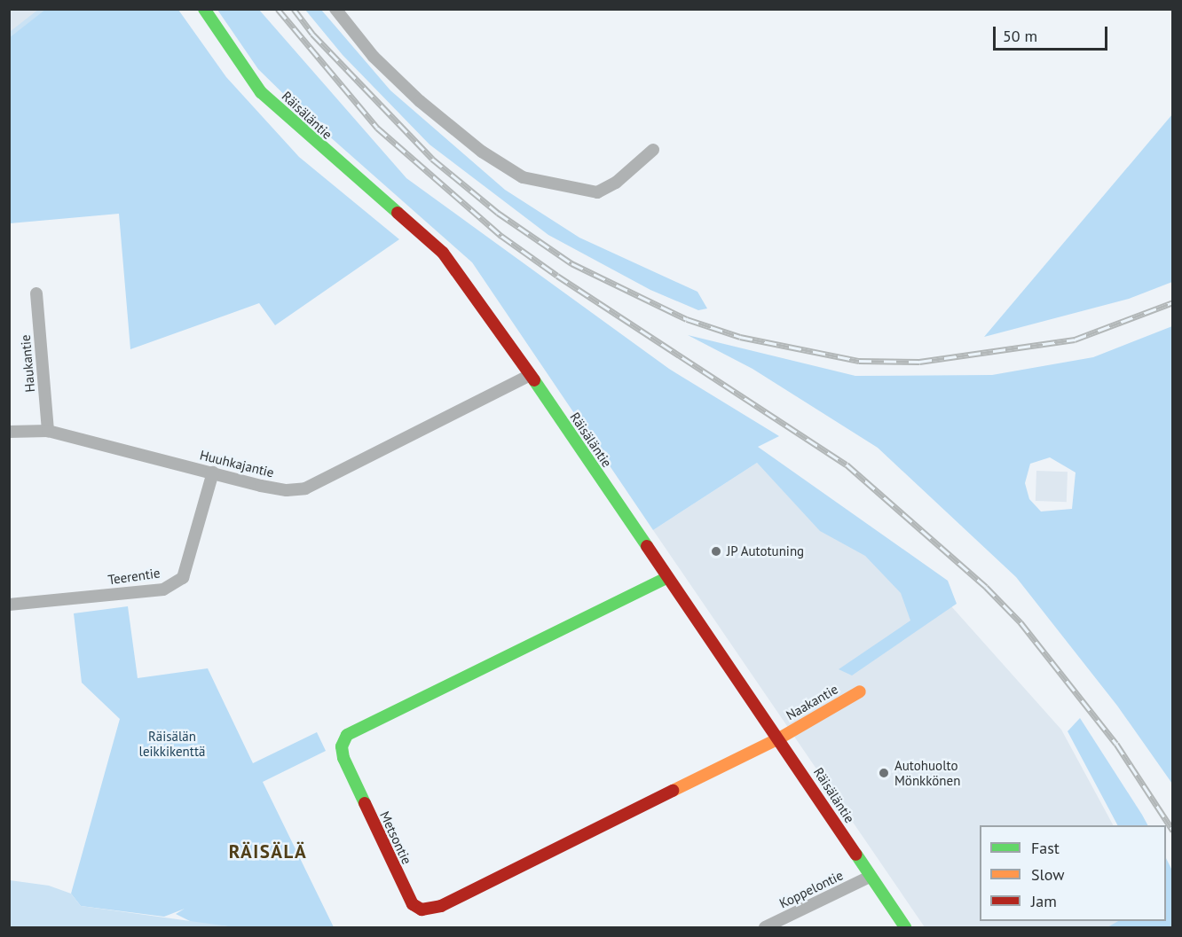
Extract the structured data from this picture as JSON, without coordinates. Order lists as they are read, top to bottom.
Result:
{
  "streets": {
    "street": [
      "Räisäläntie",
      "Haukantie",
      "Huuhkajantie",
      "Teerentie",
      "Naakantie",
      "Metsontie",
      "Koppelontie"
    ]
  },
  "crossings": [
    ["Räisäläntie", "Huuhkajantie"],
    ["Räisäläntie", "Naakantie"],
    ["Räisäläntie", "Metsontie"],
    ["Räisäläntie", "Koppelontie"],
    ["Haukantie", "Huuhkajantie"],
    ["Huuhkajantie", "Teerentie"],
    ["Naakantie", "Metsontie"]
  ],
  "districts": ["RÄISÄLÄ"],
  "parks": ["Räisälän leikkikenttä"],
  "places": ["JP Autotuning", "Autohuolto Mönkkönen"],
  "legend": ["Fast", "Slow", "Jam"],
  "scale_bar": "50 m"
}
